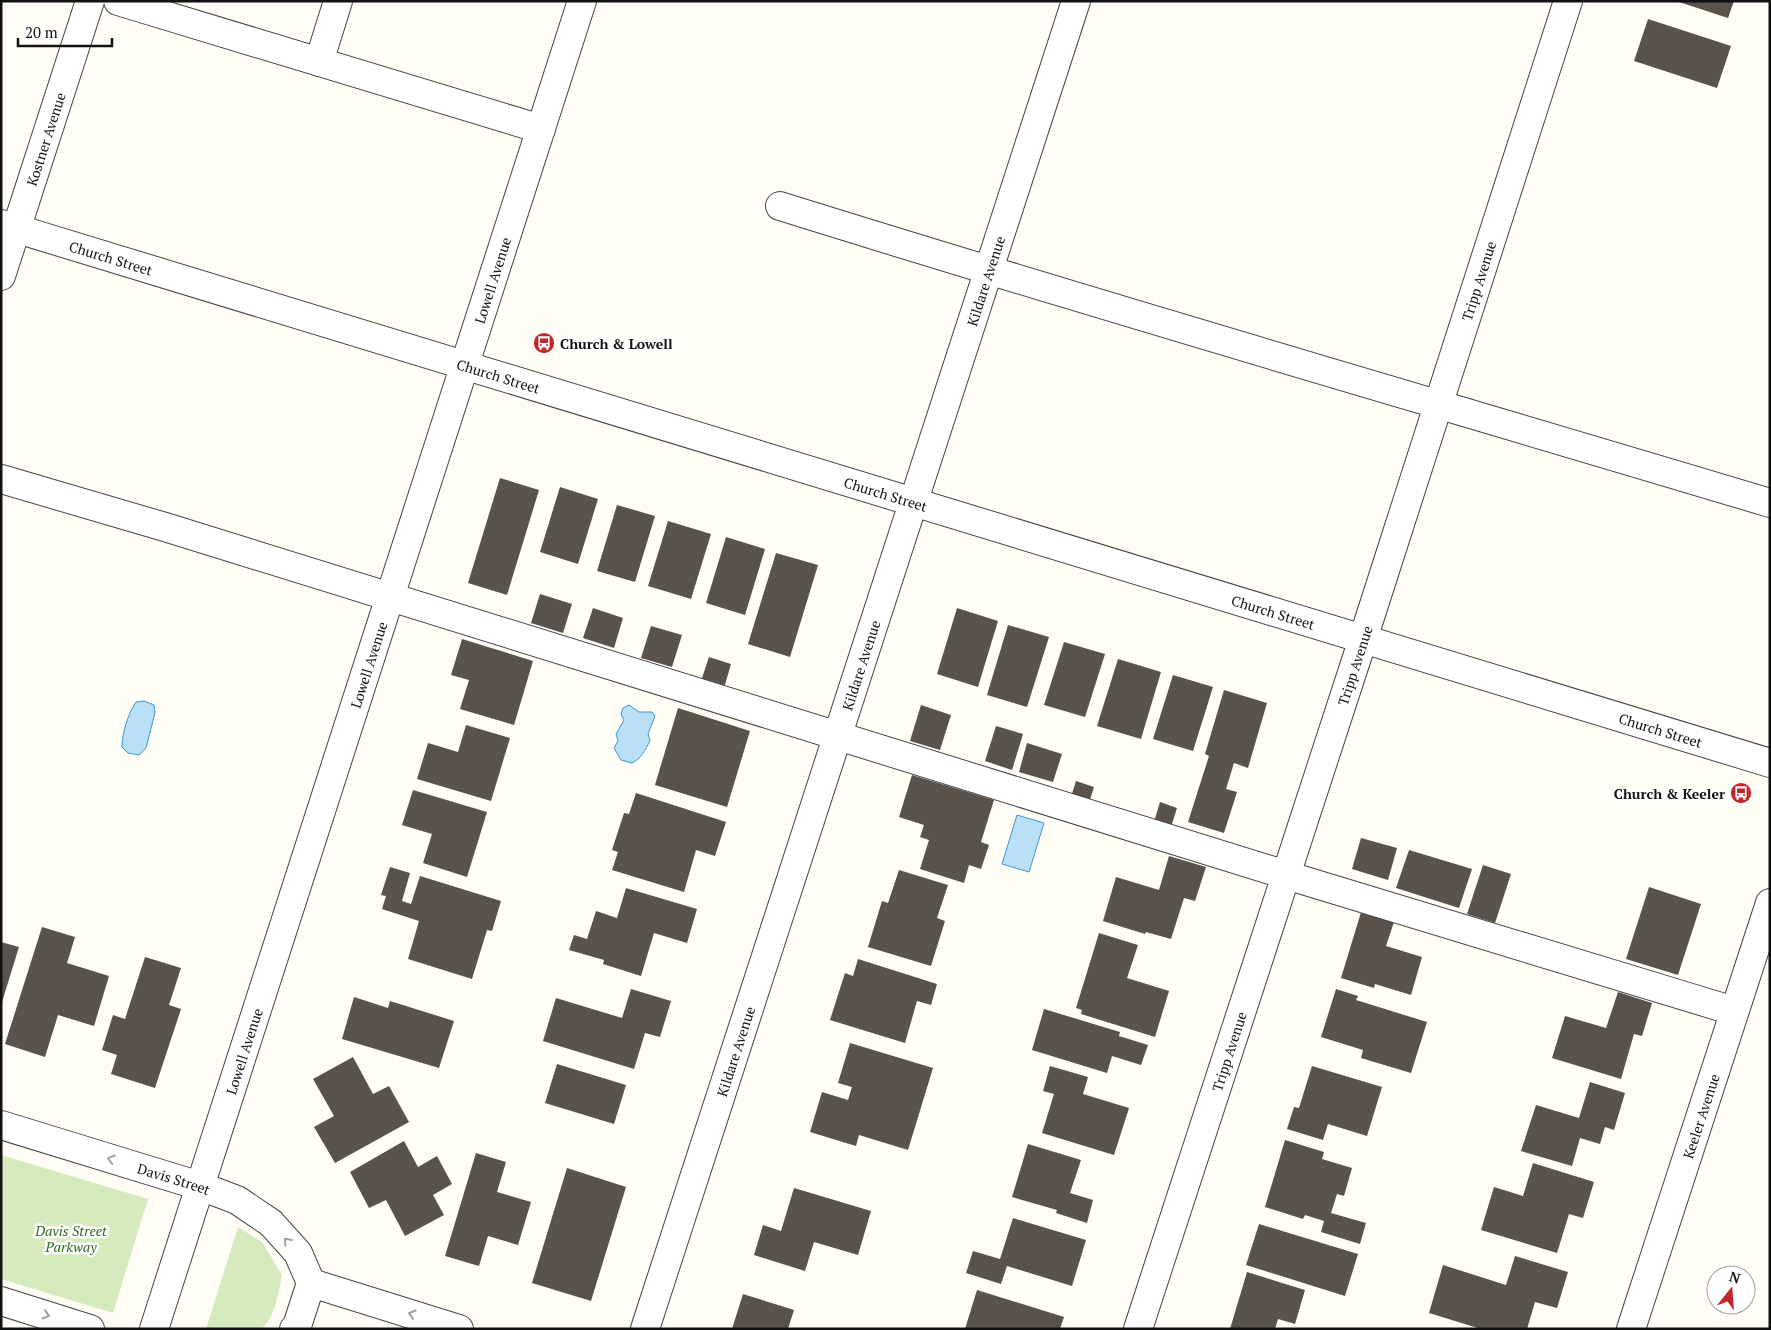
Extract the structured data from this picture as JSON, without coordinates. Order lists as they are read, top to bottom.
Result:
{
  "streets": {
    "street": [
      "Kostner Avenue",
      "Church Street",
      "Lowell Avenue",
      "Kildare Avenue",
      "Tripp Avenue",
      "Keeler Avenue",
      "Davis Street"
    ]
  },
  "crossings": [
    ["Kostner Avenue", "Church Street"],
    ["Church Street", "Lowell Avenue"],
    ["Church Street", "Kildare Avenue"],
    ["Church Street", "Tripp Avenue"],
    ["Lowell Avenue", "Davis Street"]
  ],
  "one_way": ["Davis Street"],
  "parks": ["Davis Street Parkway"],
  "places": {
    "bus stop": ["Church & Lowell", "Church & Keeler"]
  },
  "scale_bar": "20 m",
  "north": "top"
}
